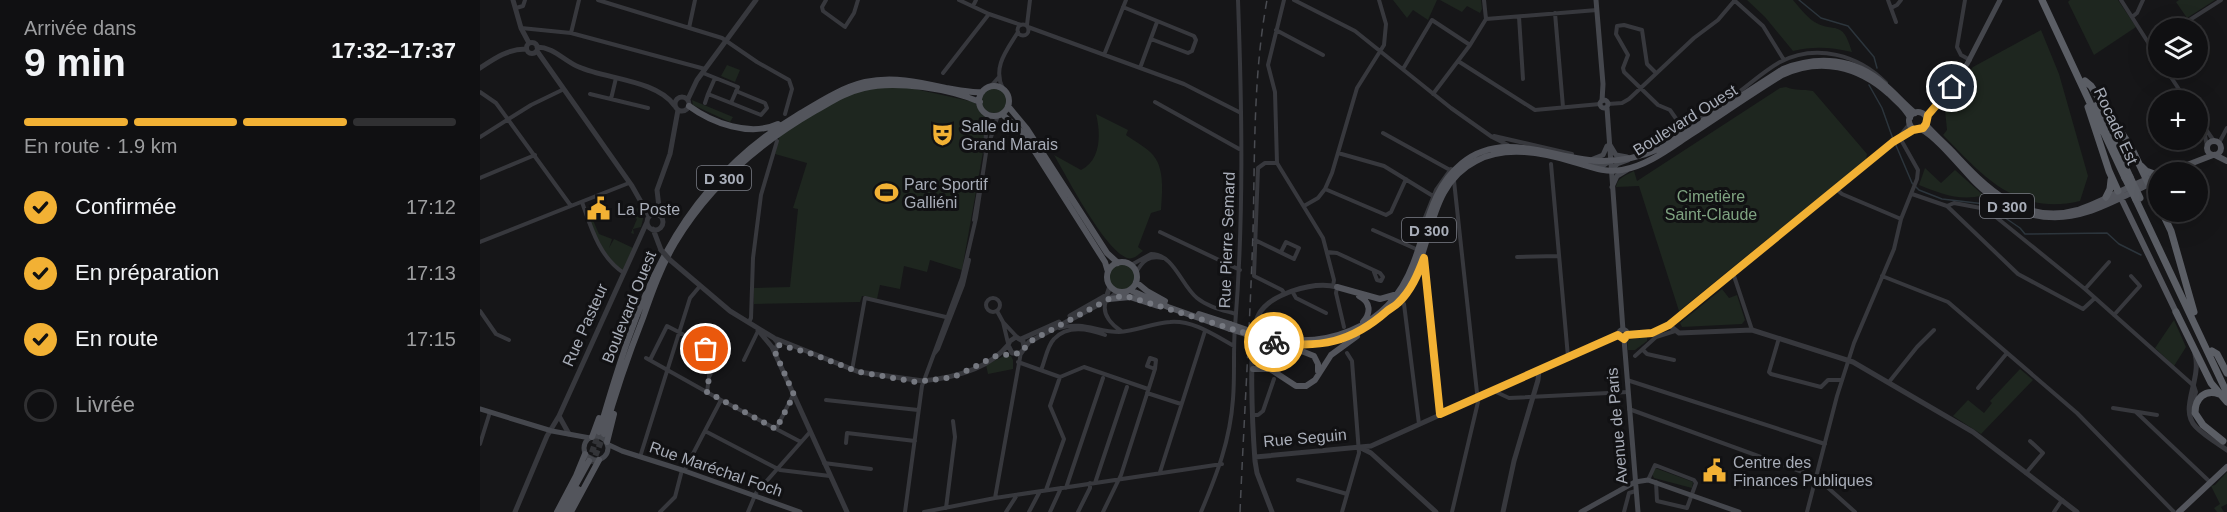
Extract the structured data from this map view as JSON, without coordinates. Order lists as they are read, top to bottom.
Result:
{
  "streets": {
    "highway": ["Rocade Est"],
    "main road": [
      "Boulevard Ouest",
      "D 300",
      "Avenue de Paris",
      "Rue Maréchal Foch"
    ],
    "street": ["Rue Pierre Semard", "Rue Pasteur", "Rue Seguin"]
  },
  "crossings": [
    ["Boulevard Ouest", "D 300"],
    ["Boulevard Ouest", "Avenue de Paris"],
    ["Avenue de Paris", "Rue Seguin"]
  ],
  "parks": ["Cimetière Saint-Claude"],
  "places": {
    "theatre": ["Salle du Grand Marais"],
    "sports": ["Parc Sportif Galliéni"],
    "public building": ["La Poste", "Centre des Finances Publiques"]
  },
  "page": {
    "heading": ["9 min", "Arrivée dans", "17:32–17:37"],
    "map_buttons": ["+", "−"],
    "bar": "En route · 1.9 km",
    "list": [
      ["Confirmée", "17:12"],
      ["En préparation", "17:13"],
      ["En route", "17:15"],
      "Livrée"
    ]
  }
}
